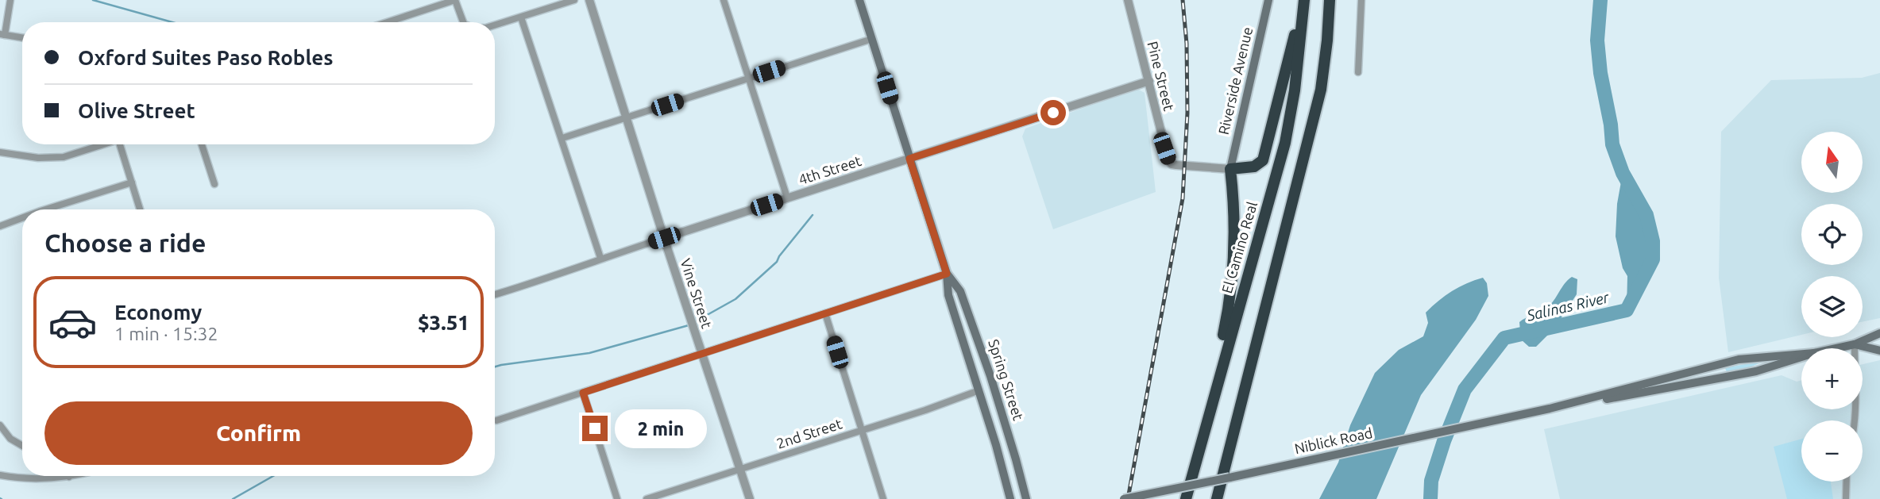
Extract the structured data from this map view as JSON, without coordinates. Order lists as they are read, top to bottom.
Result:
{
  "streets": {
    "highway": ["El Camino Real"],
    "main road": ["Riverside Avenue", "Spring Street", "Niblick Road"],
    "street": [
      "Pine Street",
      "4th Street",
      "Vine Street",
      "2nd Street"
    ]
  },
  "crossings": [
    ["Pine Street", "Riverside Avenue"],
    ["Pine Street", "4th Street"],
    ["4th Street", "Vine Street"],
    ["4th Street", "Spring Street"],
    ["Vine Street", "2nd Street"],
    ["Spring Street", "2nd Street"]
  ],
  "water": ["Salinas River"],
  "north": "top",
  "page": {
    "banner": ["Oxford Suites Paso Robles", "Olive Street"],
    "map_buttons": ["+", "−"],
    "heading": "Choose a ride",
    "list": [
      {
        "name": "Economy",
        "note": "1 min · 15:32",
        "value": "$3.51"
      }
    ],
    "buttons": "Confirm",
    "bubble": "2 min"
  }
}
